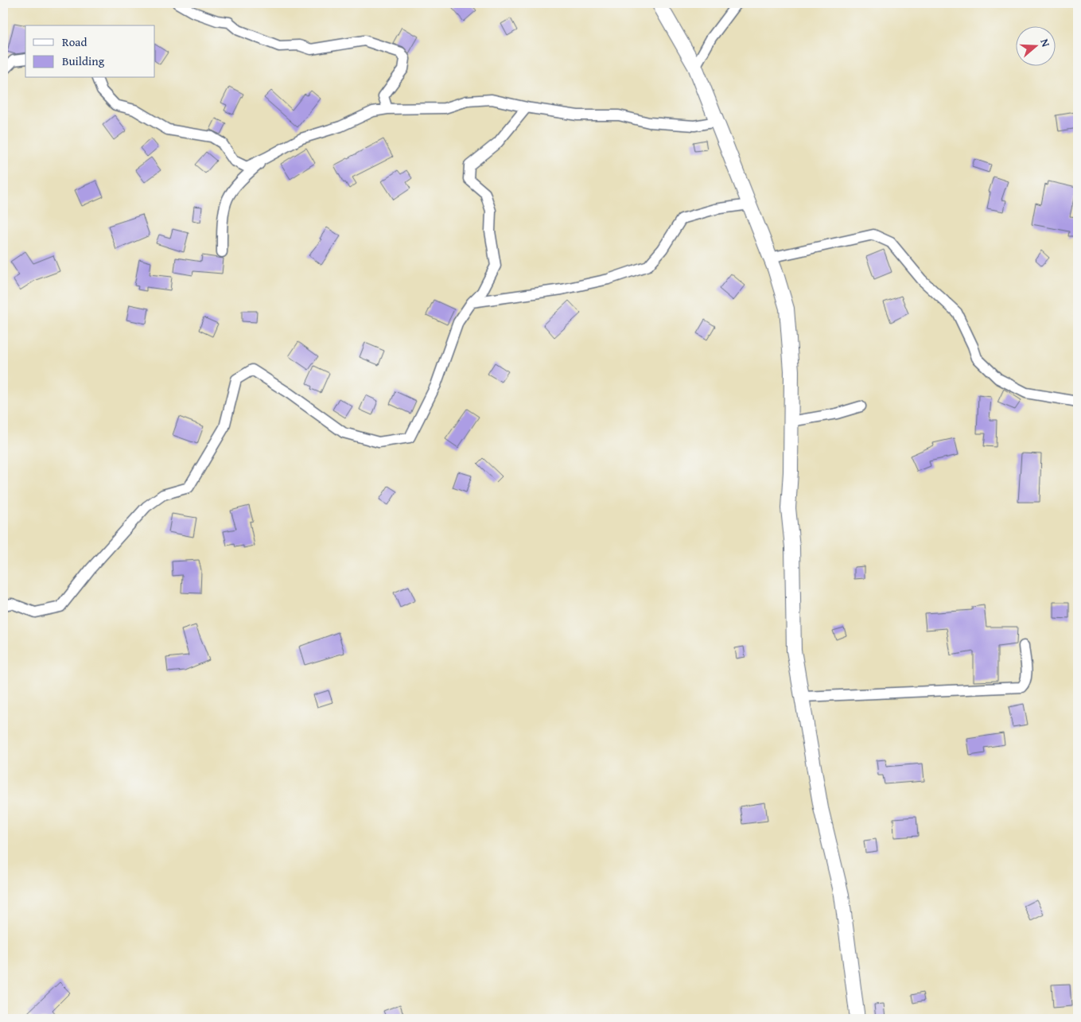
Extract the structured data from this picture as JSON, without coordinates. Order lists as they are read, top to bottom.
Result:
{
  "legend": ["Road", "Building"],
  "north": "right"
}
